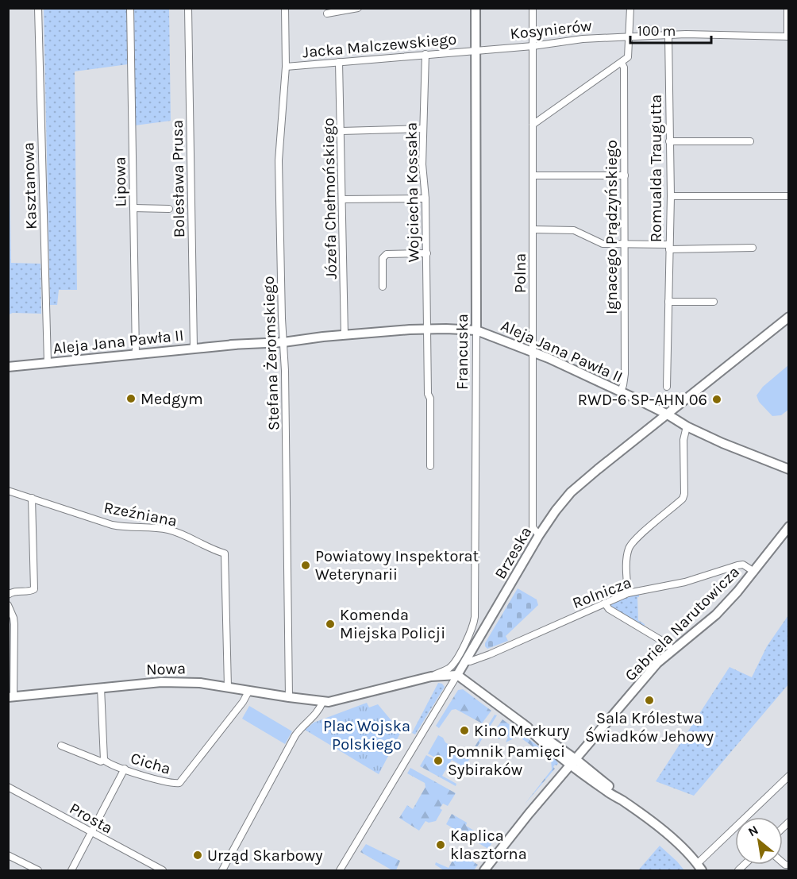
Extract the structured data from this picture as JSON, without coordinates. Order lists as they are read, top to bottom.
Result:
{
  "streets": {
    "street": [
      "Kosynierów",
      "Jacka Malczewskiego",
      "Romualda Traugutta",
      "Bolesława Prusa",
      "Lipowa",
      "Kasztanowa",
      "Wojciecha Kossaka",
      "Józefa Chełmońskiego",
      "Ignacego Prądzyńskiego",
      "Polna",
      "Aleja Jana Pawła II",
      "Francuska",
      "Stefana Żeromskiego",
      "Rzeźniana",
      "Brzeska",
      "Rolnicza",
      "Gabriela Narutowicza",
      "Nowa",
      "Cicha",
      "Prosta"
    ]
  },
  "crossings": [
    ["Kosynierów", "Jacka Malczewskiego"],
    ["Kosynierów", "Romualda Traugutta"],
    ["Kosynierów", "Polna"],
    ["Kosynierów", "Francuska"],
    ["Jacka Malczewskiego", "Wojciecha Kossaka"],
    ["Jacka Malczewskiego", "Józefa Chełmońskiego"],
    ["Jacka Malczewskiego", "Francuska"],
    ["Jacka Malczewskiego", "Stefana Żeromskiego"],
    ["Bolesława Prusa", "Aleja Jana Pawła II"],
    ["Lipowa", "Aleja Jana Pawła II"],
    ["Kasztanowa", "Aleja Jana Pawła II"],
    ["Wojciecha Kossaka", "Aleja Jana Pawła II"],
    ["Józefa Chełmońskiego", "Aleja Jana Pawła II"],
    ["Ignacego Prądzyńskiego", "Aleja Jana Pawła II"],
    ["Polna", "Aleja Jana Pawła II"],
    ["Polna", "Brzeska"],
    ["Aleja Jana Pawła II", "Francuska"],
    ["Aleja Jana Pawła II", "Stefana Żeromskiego"],
    ["Aleja Jana Pawła II", "Brzeska"],
    ["Stefana Żeromskiego", "Nowa"],
    ["Rzeźniana", "Nowa"],
    ["Brzeska", "Rolnicza"],
    ["Rolnicza", "Gabriela Narutowicza"],
    ["Nowa", "Cicha"]
  ],
  "parks": ["Plac Wojska Polskiego"],
  "places": [
    "Medgym",
    "RWD-6 SP-AHN 06",
    "Powiatowy Inspektorat Weterynarii",
    "Komenda Miejska Policji",
    "Sala Królestwa Świadków Jehowy",
    "Kino Merkury",
    "Pomnik Pamięci Sybiraków",
    "Kaplica klasztorna",
    "Urząd Skarbowy"
  ],
  "scale_bar": "100 m",
  "north": "top left"
}
